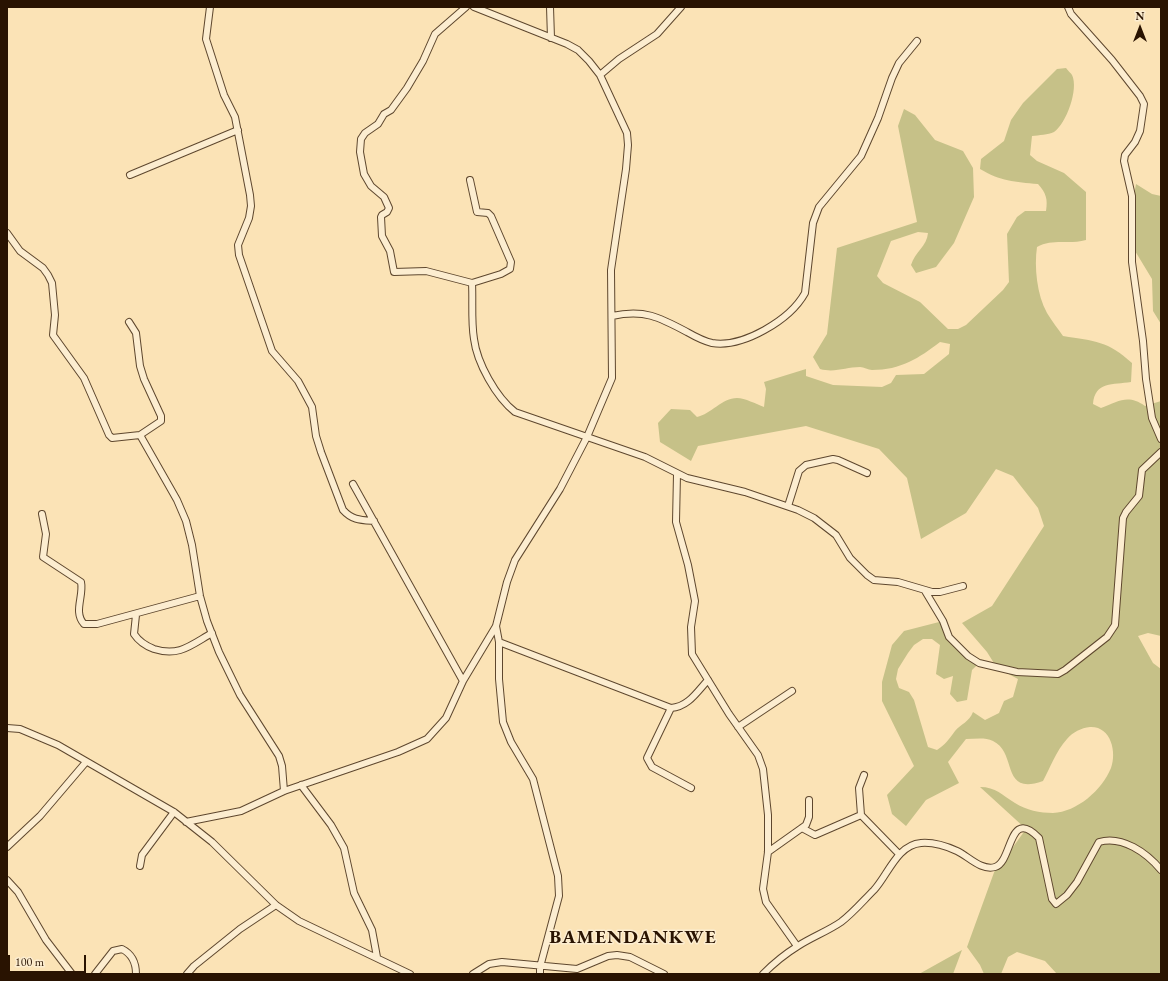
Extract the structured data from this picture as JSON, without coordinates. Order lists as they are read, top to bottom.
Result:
{
  "districts": ["BAMENDANKWE"],
  "scale_bar": "100 m",
  "north": "top"
}
